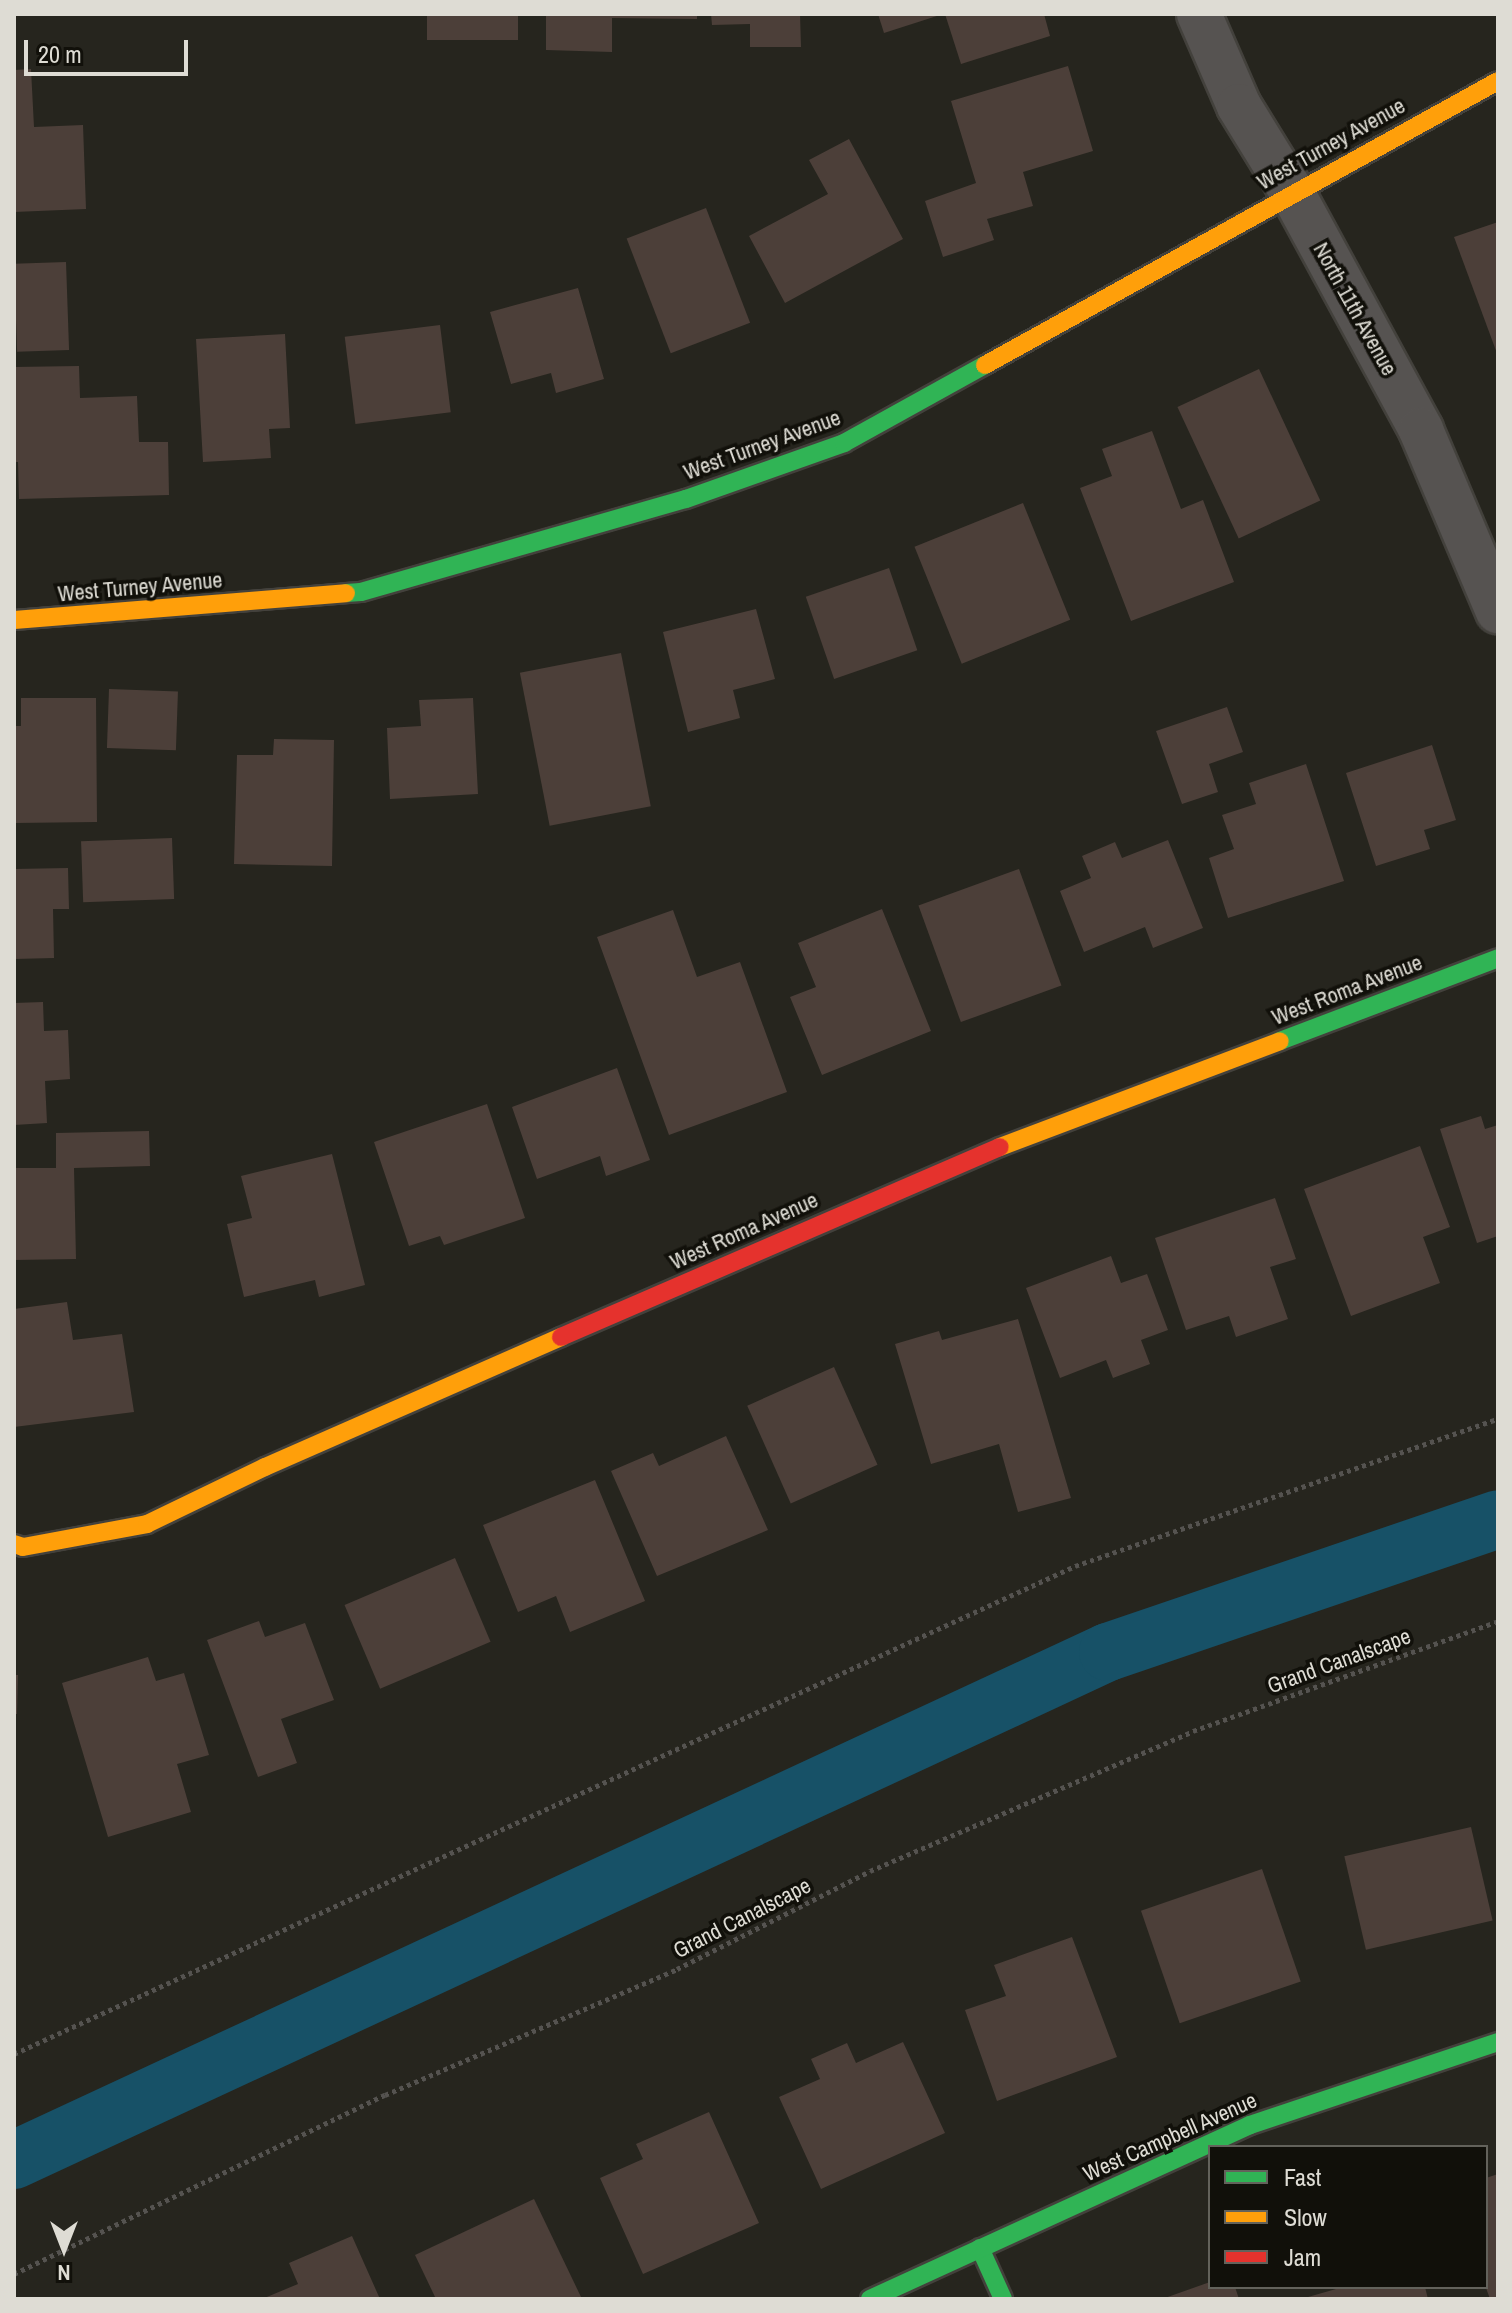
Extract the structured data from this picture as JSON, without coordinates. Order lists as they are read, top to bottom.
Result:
{
  "streets": {
    "street": [
      "West Turney Avenue",
      "North 11th Avenue",
      "West Roma Avenue",
      "West Campbell Avenue"
    ],
    "path": ["Grand Canalscape"]
  },
  "crossings": [
    ["West Turney Avenue", "North 11th Avenue"]
  ],
  "legend": ["Fast", "Slow", "Jam"],
  "scale_bar": "20 m",
  "north": "bottom"
}
